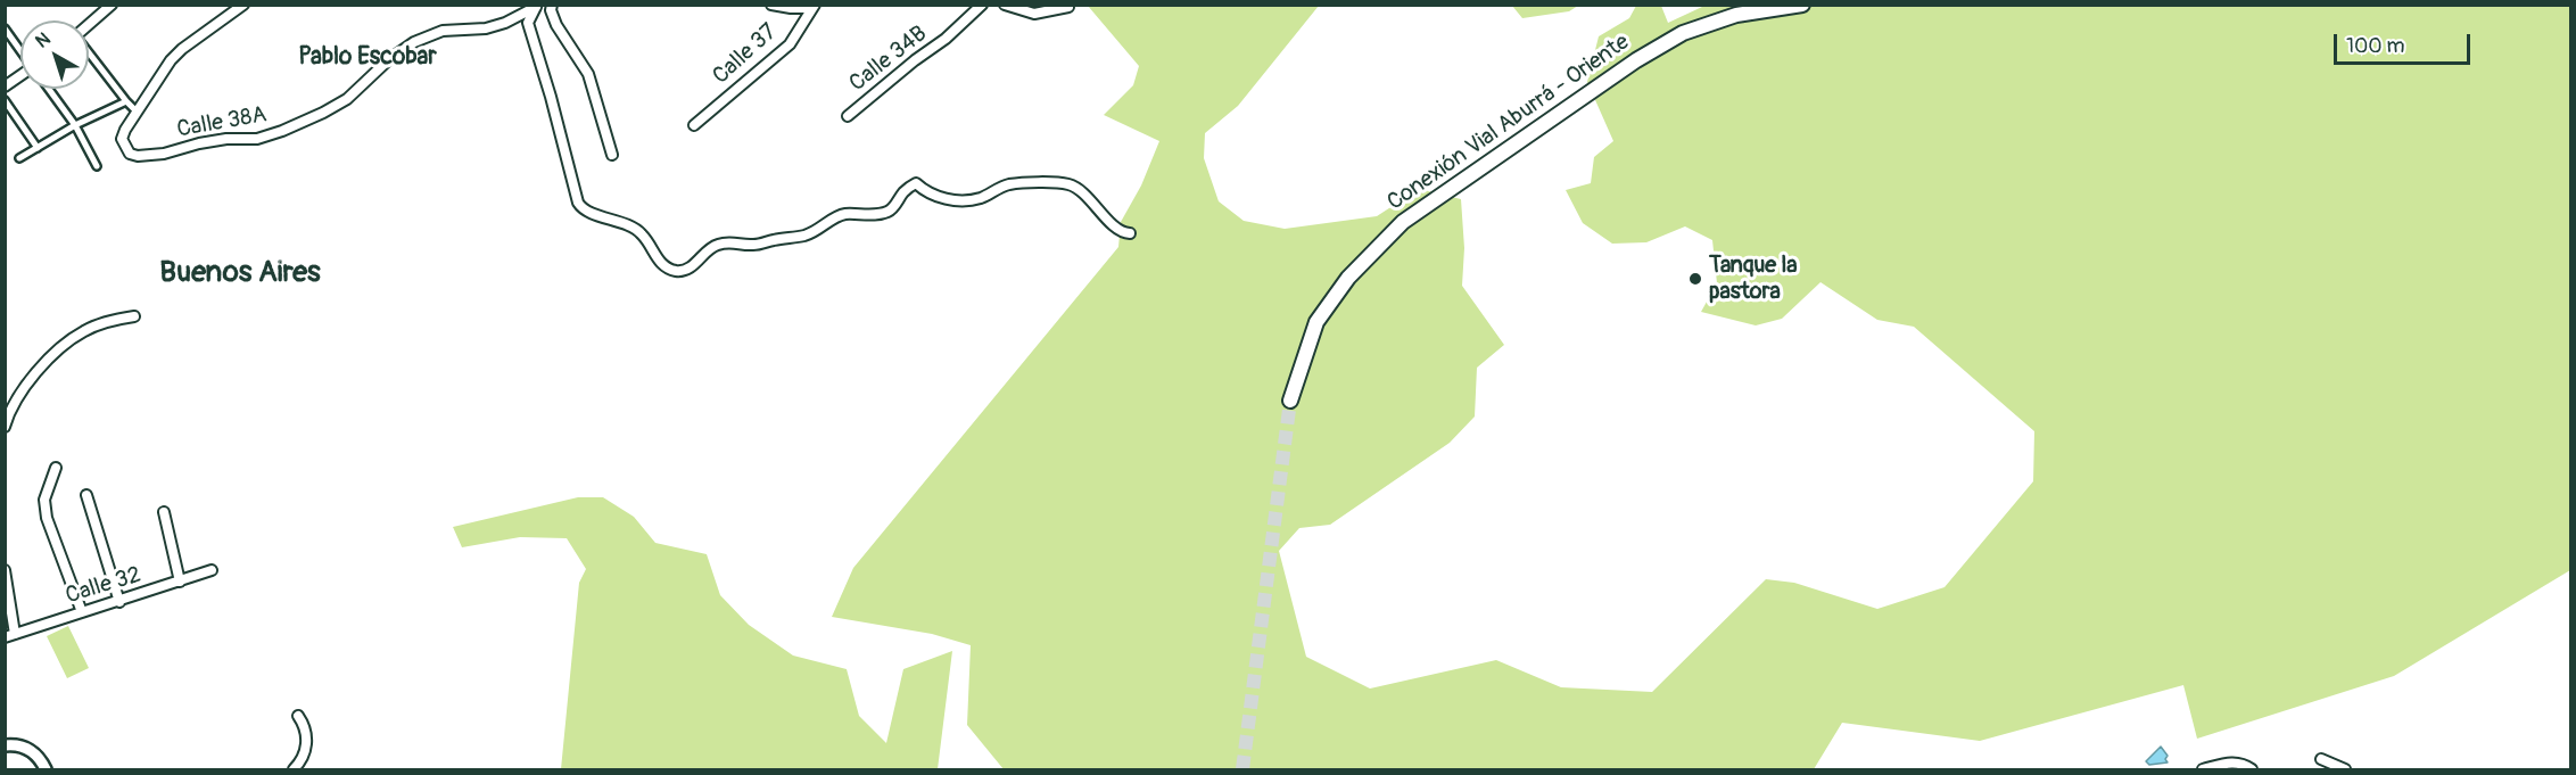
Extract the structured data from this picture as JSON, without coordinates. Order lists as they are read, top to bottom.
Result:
{
  "streets": {
    "main road": ["Conexión Vial Aburrá - Oriente"],
    "street": [
      "Calle 37",
      "Calle 34B",
      "Calle 38A",
      "Calle 32"
    ]
  },
  "districts": ["Pablo Escobar", "Buenos Aires"],
  "places": ["Tanque la pastora"],
  "scale_bar": "100 m",
  "north": "top left"
}
